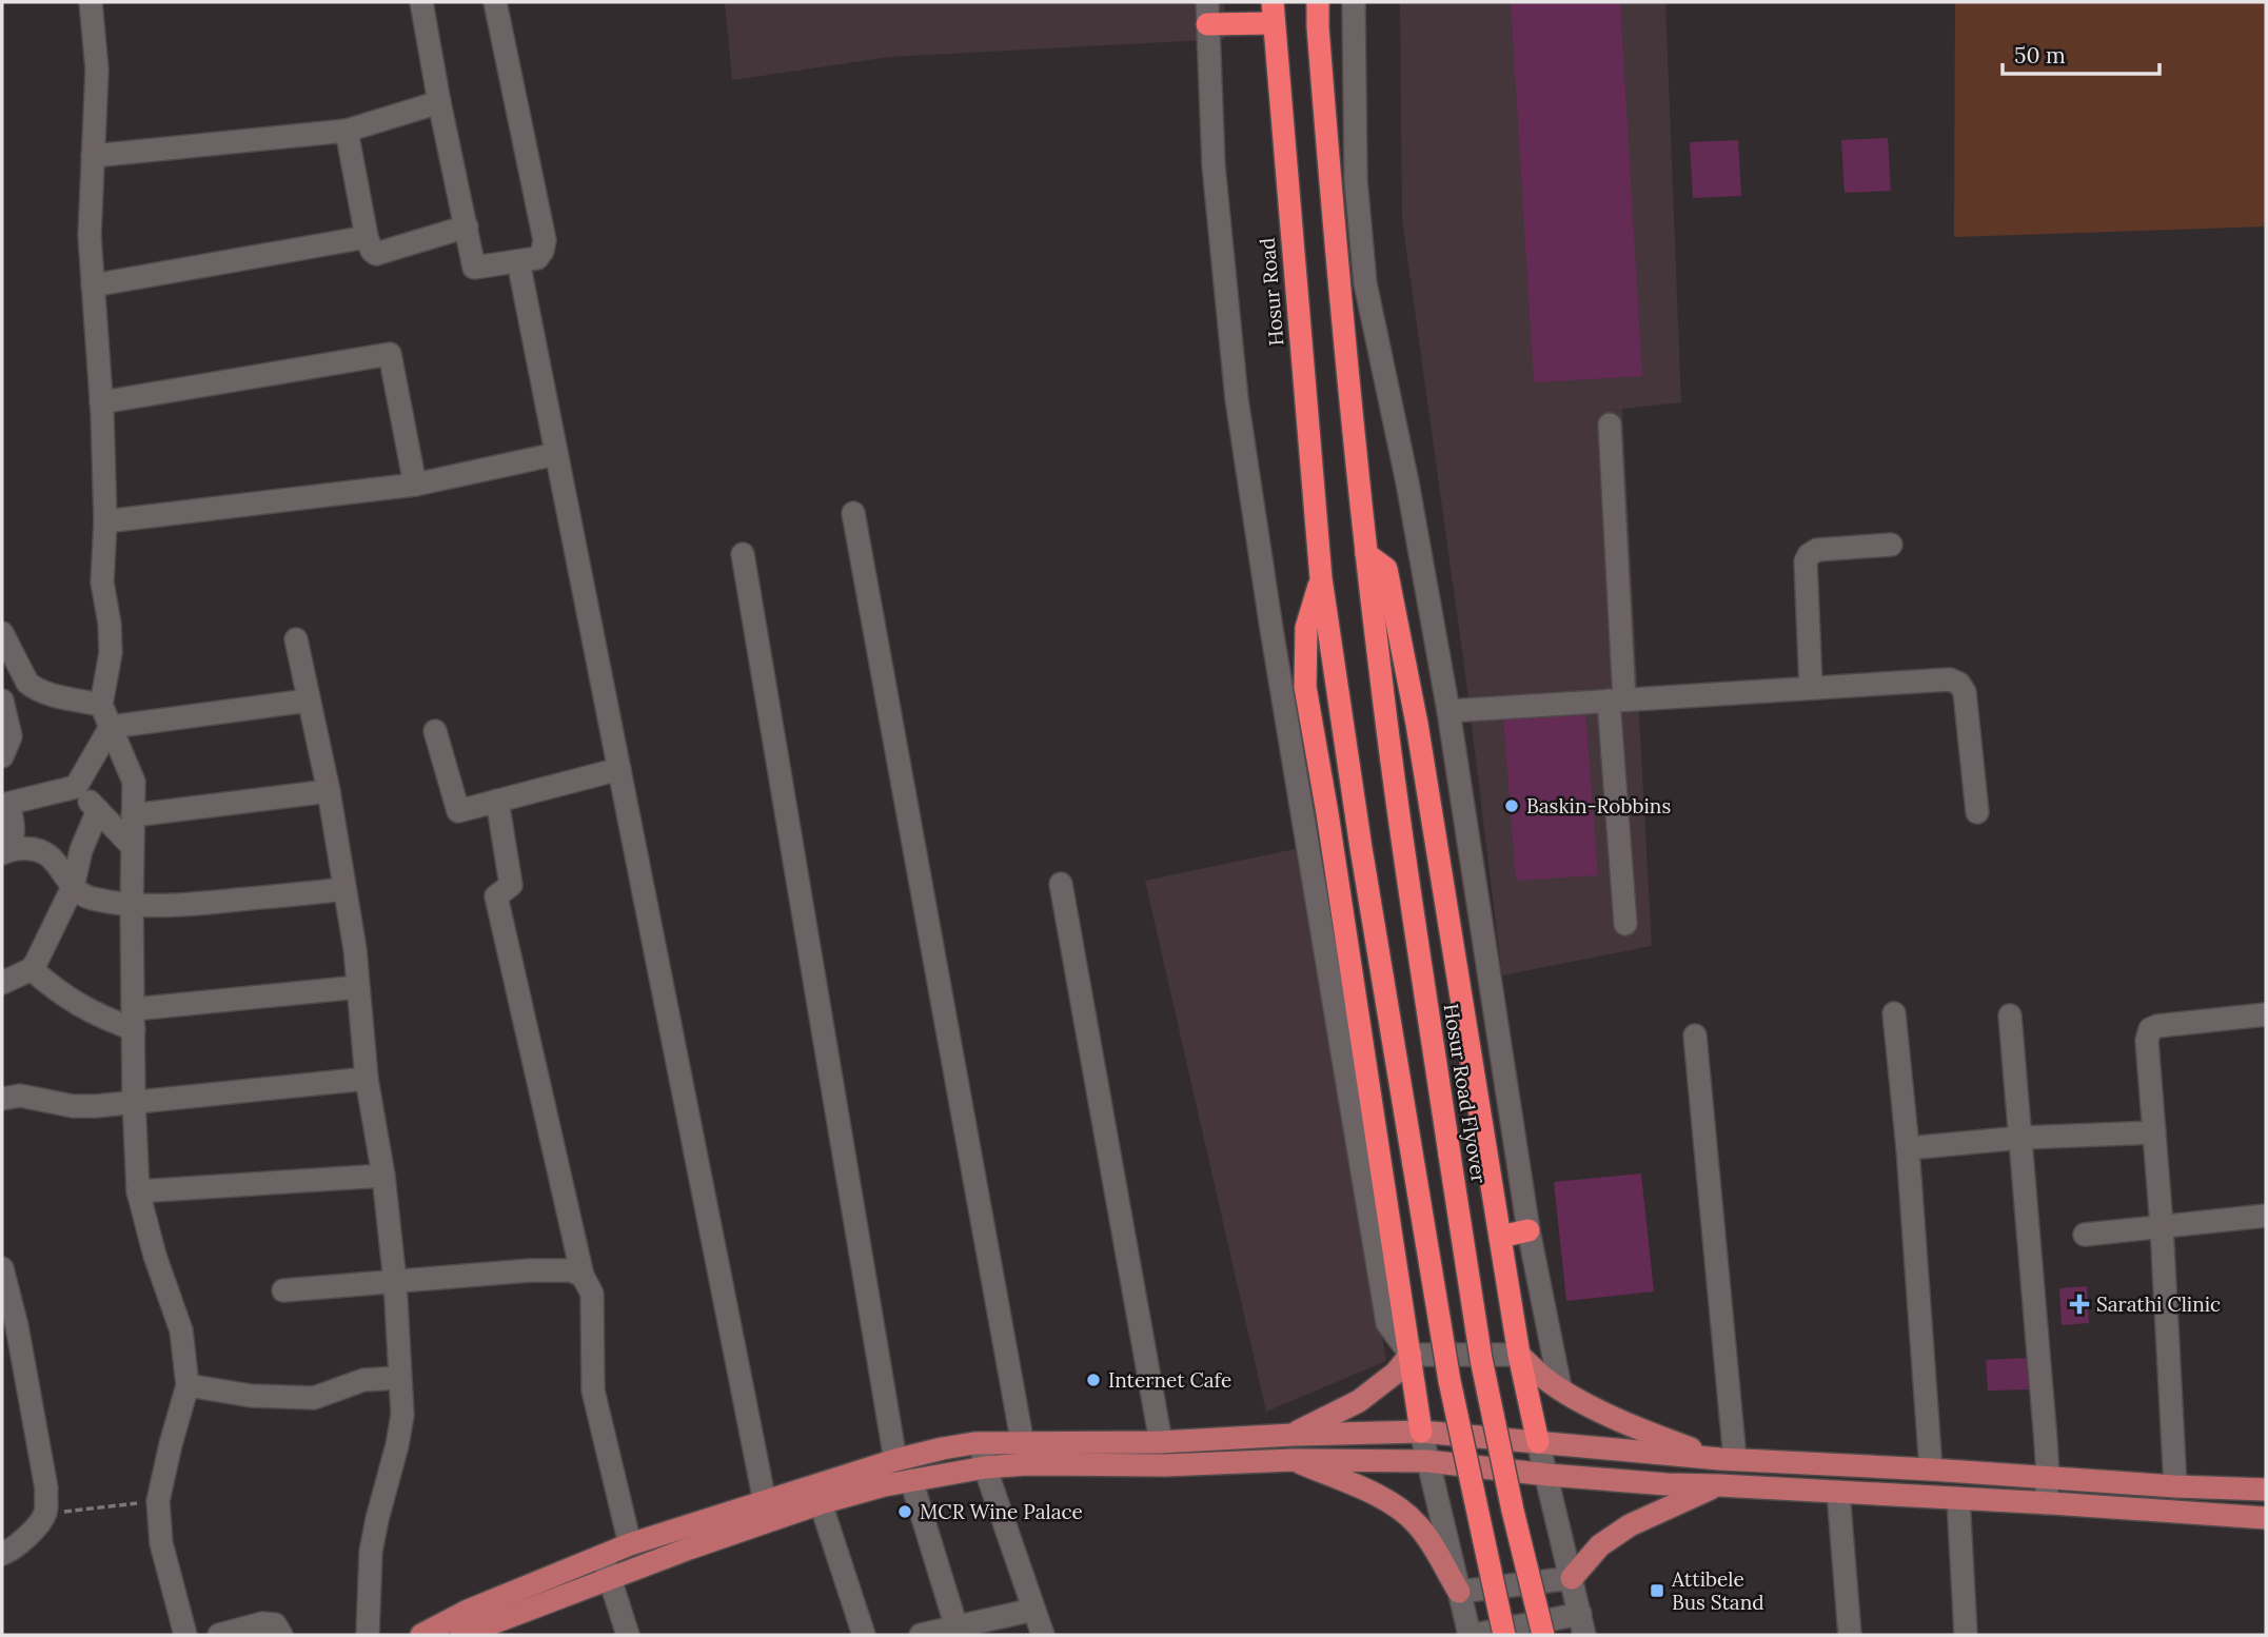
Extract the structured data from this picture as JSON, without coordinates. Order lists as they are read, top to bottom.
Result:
{
  "streets": {
    "highway": ["Hosur Road", "Hosur Road Flyover"]
  },
  "places": {
    "other": ["Baskin-Robbins", "Internet Cafe", "MCR Wine Palace"],
    "health": ["Sarathi Clinic"],
    "transit": ["Attibele Bus Stand"]
  },
  "scale_bar": "50 m"
}
